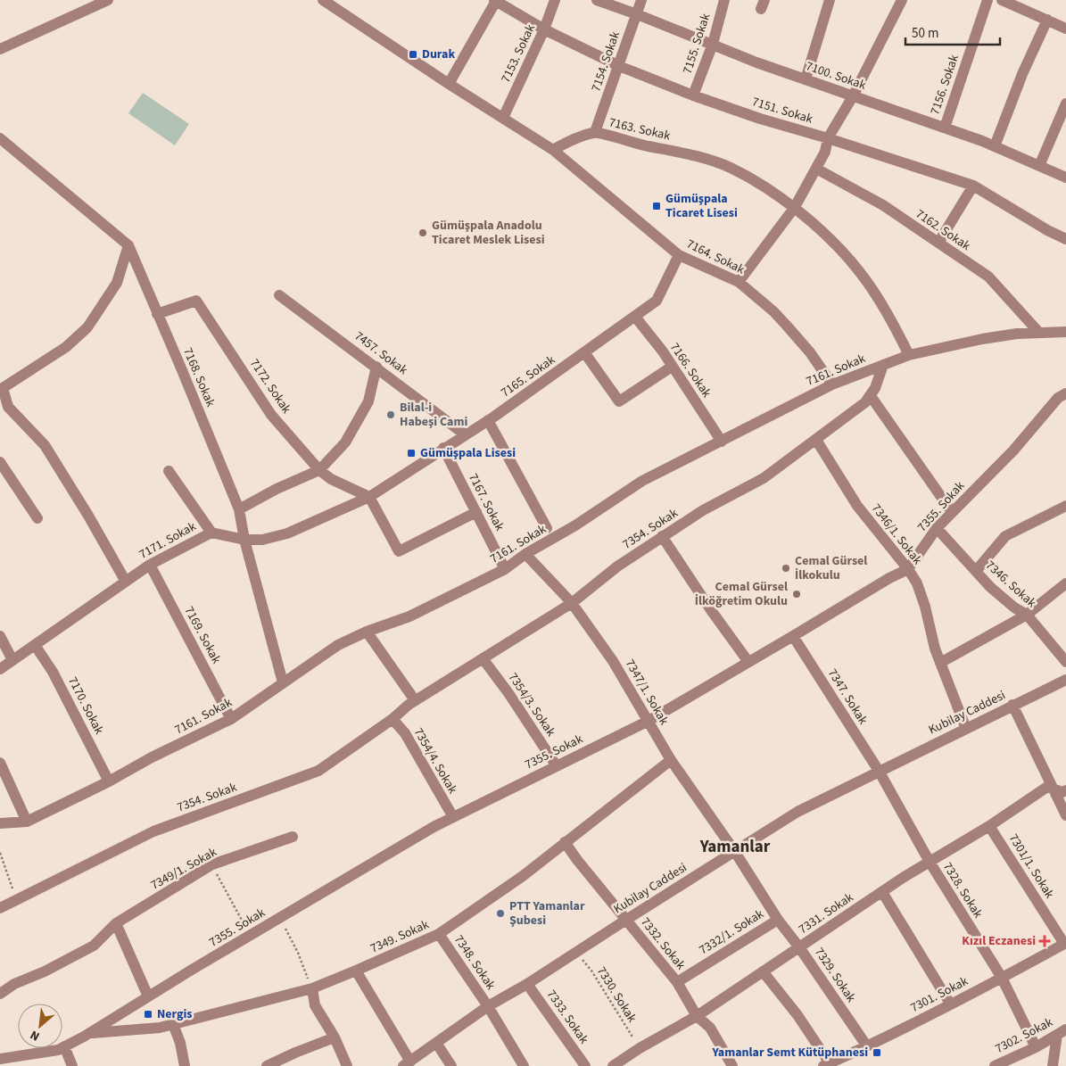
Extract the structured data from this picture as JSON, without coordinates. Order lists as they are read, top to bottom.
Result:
{
  "streets": {
    "street": [
      "7155. Sokak",
      "7153. Sokak",
      "7154. Sokak",
      "7100. Sokak",
      "7156. Sokak",
      "7151. Sokak",
      "7163. Sokak",
      "7162. Sokak",
      "7164. Sokak",
      "7457. Sokak",
      "7166. Sokak",
      "7161. Sokak",
      "7165. Sokak",
      "7168. Sokak",
      "7172. Sokak",
      "7167. Sokak",
      "7355. Sokak",
      "7354. Sokak",
      "7346/1. Sokak",
      "7171. Sokak",
      "7346. Sokak",
      "7169. Sokak",
      "7347/1. Sokak",
      "7347. Sokak",
      "7354/3. Sokak",
      "7170. Sokak",
      "Kubilay Caddesi",
      "7354/4. Sokak",
      "7301/1. Sokak",
      "7349/1. Sokak",
      "7328. Sokak",
      "7331. Sokak",
      "7332/1. Sokak",
      "7349. Sokak",
      "7332. Sokak",
      "7348. Sokak",
      "7329. Sokak",
      "7301. Sokak",
      "7333. Sokak",
      "7302. Sokak"
    ],
    "path": ["7330. Sokak"]
  },
  "crossings": [
    ["7155. Sokak", "7100. Sokak"],
    ["7155. Sokak", "7151. Sokak"],
    ["7153. Sokak", "7151. Sokak"],
    ["7154. Sokak", "7100. Sokak"],
    ["7154. Sokak", "7151. Sokak"],
    ["7154. Sokak", "7163. Sokak"],
    ["7100. Sokak", "7156. Sokak"],
    ["7163. Sokak", "7164. Sokak"],
    ["7163. Sokak", "7161. Sokak"],
    ["7162. Sokak", "7161. Sokak"],
    ["7164. Sokak", "7161. Sokak"],
    ["7164. Sokak", "7165. Sokak"],
    ["7457. Sokak", "7165. Sokak"],
    ["7166. Sokak", "7161. Sokak"],
    ["7166. Sokak", "7165. Sokak"],
    ["7161. Sokak", "7168. Sokak"],
    ["7161. Sokak", "7167. Sokak"],
    ["7161. Sokak", "7354. Sokak"],
    ["7161. Sokak", "7169. Sokak"],
    ["7161. Sokak", "7347/1. Sokak"],
    ["7161. Sokak", "7170. Sokak"],
    ["7165. Sokak", "7172. Sokak"],
    ["7165. Sokak", "7167. Sokak"],
    ["7165. Sokak", "7171. Sokak"],
    ["7168. Sokak", "7172. Sokak"],
    ["7168. Sokak", "7171. Sokak"],
    ["7172. Sokak", "7171. Sokak"],
    ["7355. Sokak", "7346/1. Sokak"],
    ["7355. Sokak", "7346. Sokak"],
    ["7355. Sokak", "7347/1. Sokak"],
    ["7355. Sokak", "7347. Sokak"],
    ["7355. Sokak", "7354/3. Sokak"],
    ["7355. Sokak", "7354/4. Sokak"],
    ["7355. Sokak", "7349. Sokak"],
    ["7354. Sokak", "7346/1. Sokak"],
    ["7354. Sokak", "7347/1. Sokak"],
    ["7354. Sokak", "7354/3. Sokak"],
    ["7354. Sokak", "7354/4. Sokak"],
    ["7346/1. Sokak", "Kubilay Caddesi"],
    ["7171. Sokak", "7169. Sokak"],
    ["7171. Sokak", "7170. Sokak"],
    ["7347/1. Sokak", "Kubilay Caddesi"],
    ["7347/1. Sokak", "7349. Sokak"],
    ["7347/1. Sokak", "7329. Sokak"],
    ["7347. Sokak", "Kubilay Caddesi"],
    ["7347. Sokak", "7328. Sokak"],
    ["Kubilay Caddesi", "7328. Sokak"],
    ["Kubilay Caddesi", "7332. Sokak"],
    ["Kubilay Caddesi", "7348. Sokak"],
    ["Kubilay Caddesi", "7329. Sokak"],
    ["Kubilay Caddesi", "7330. Sokak"],
    ["Kubilay Caddesi", "7333. Sokak"],
    ["7301/1. Sokak", "7331. Sokak"],
    ["7301/1. Sokak", "7301. Sokak"],
    ["7328. Sokak", "7331. Sokak"],
    ["7328. Sokak", "7301. Sokak"],
    ["7328. Sokak", "7302. Sokak"],
    ["7331. Sokak", "7332. Sokak"],
    ["7331. Sokak", "7329. Sokak"],
    ["7331. Sokak", "7330. Sokak"],
    ["7332/1. Sokak", "7332. Sokak"],
    ["7332/1. Sokak", "7329. Sokak"],
    ["7349. Sokak", "7332. Sokak"],
    ["7349. Sokak", "7348. Sokak"],
    ["7329. Sokak", "7301. Sokak"]
  ],
  "districts": ["Yamanlar"],
  "places": {
    "transit": [
      "Durak",
      "Gümüşpala Ticaret Lisesi",
      "Gümüşpala Lisesi",
      "Nergis",
      "Yamanlar Semt Kütüphanesi"
    ],
    "other": [
      "Gümüşpala Anadolu Ticaret Meslek Lisesi",
      "Bilal-i Habeşi Cami",
      "Cemal Gürsel İlkokulu",
      "Cemal Gürsel İlköğretim Okulu",
      "PTT Yamanlar Şubesi"
    ],
    "health": ["Kızıl Eczanesi"]
  },
  "scale_bar": "50 m",
  "north": "bottom left"
}
